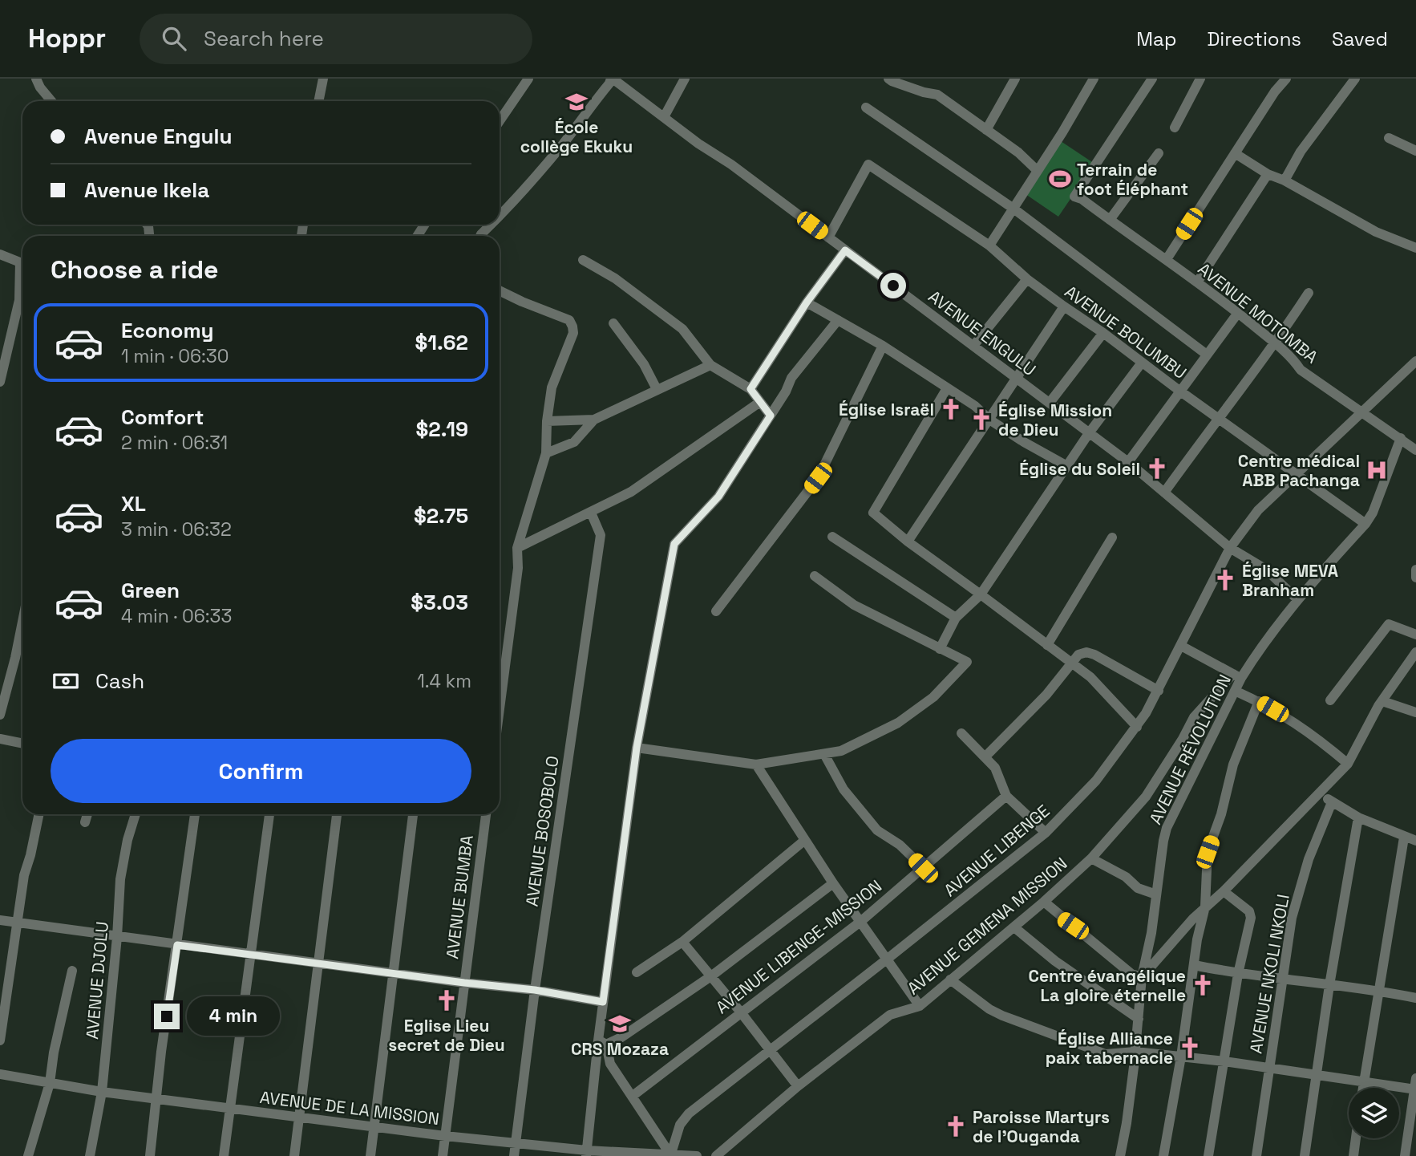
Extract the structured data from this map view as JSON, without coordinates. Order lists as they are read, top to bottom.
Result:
{
  "streets": {
    "street": [
      "AVENUE MOTOMBA",
      "AVENUE BOLUMBU",
      "AVENUE ENGULU",
      "AVENUE RÉVOLUTION",
      "AVENUE BOSOBOLO",
      "AVENUE LIBENGE",
      "AVENUE BUMBA",
      "AVENUE GEMENA MISSION",
      "AVENUE LIBENGE-MISSION",
      "AVENUE NKOLI NKOLI",
      "AVENUE DJOLU",
      "AVENUE DE LA MISSION"
    ]
  },
  "crossings": [
    ["AVENUE MOTOMBA", "AVENUE RÉVOLUTION"],
    ["AVENUE MOTOMBA", "AVENUE LIBENGE"],
    ["AVENUE BOLUMBU", "AVENUE ENGULU"],
    ["AVENUE BOLUMBU", "AVENUE RÉVOLUTION"],
    ["AVENUE BOLUMBU", "AVENUE LIBENGE"],
    ["AVENUE ENGULU", "AVENUE RÉVOLUTION"],
    ["AVENUE ENGULU", "AVENUE LIBENGE"],
    ["AVENUE RÉVOLUTION", "AVENUE GEMENA MISSION"],
    ["AVENUE BOSOBOLO", "AVENUE DE LA MISSION"],
    ["AVENUE LIBENGE", "AVENUE DE LA MISSION"],
    ["AVENUE BUMBA", "AVENUE DE LA MISSION"],
    ["AVENUE DJOLU", "AVENUE DE LA MISSION"]
  ],
  "places": {
    "school or university": ["École collège Ekuku", "CRS Mozaza"],
    "sports": ["Terrain de foot Éléphant"],
    "church": [
      "Église Israël",
      "Église Mission de Dieu",
      "Église du Soleil",
      "Église MEVA Branham",
      "Centre évangélique La gloire éternelle",
      "Eglise Lieu secret de Dieu",
      "Église Alliance paix tabernacle",
      "Paroisse Martyrs de l'Ouganda"
    ],
    "hospital": ["Centre médical ABB Pachanga"]
  },
  "page": {
    "header": "Hoppr",
    "search": "Search here",
    "nav": ["Map", "Directions", "Saved"],
    "banner": ["Avenue Engulu", "Avenue Ikela"],
    "heading": "Choose a ride",
    "list": [
      {
        "name": "Economy",
        "note": "1 min · 06:30",
        "value": "$1.62"
      },
      {
        "name": "Comfort",
        "note": "2 min · 06:31",
        "value": "$2.19"
      },
      {
        "name": "XL",
        "note": "3 min · 06:32",
        "value": "$2.75"
      },
      {
        "name": "Green",
        "note": "4 min · 06:33",
        "value": "$3.03"
      }
    ],
    "pay": ["Cash", "1.4 km"],
    "buttons": "Confirm",
    "bubble": "4 min"
  }
}
